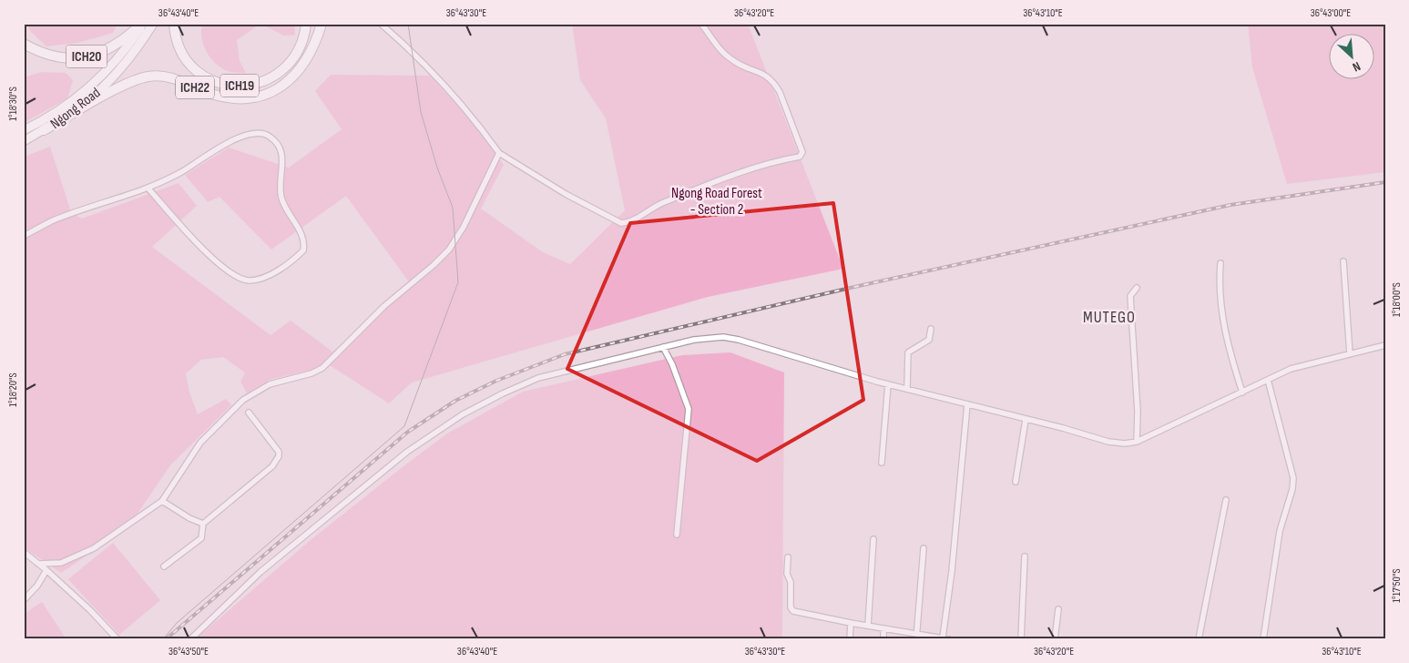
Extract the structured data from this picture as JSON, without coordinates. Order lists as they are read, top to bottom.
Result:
{
  "streets": {
    "highway": ["ICH20", "ICH19", "ICH22"],
    "main road": ["Ngong Road"]
  },
  "crossings": [
    ["ICH20", "Ngong Road"],
    ["ICH22", "Ngong Road"]
  ],
  "districts": ["MUTEGO"],
  "parks": ["Ngong Road Forest - Section 2"],
  "north": "bottom right",
  "coordinates": [
    "36°43'40\"E",
    "36°43'30\"E",
    "36°43'20\"E",
    "36°43'10\"E",
    "36°43'00\"E",
    "1°18'30\"S",
    "1°18'00\"S",
    "1°18'20\"S",
    "1°17'50\"S",
    "36°43'50\"E"
  ]
}
